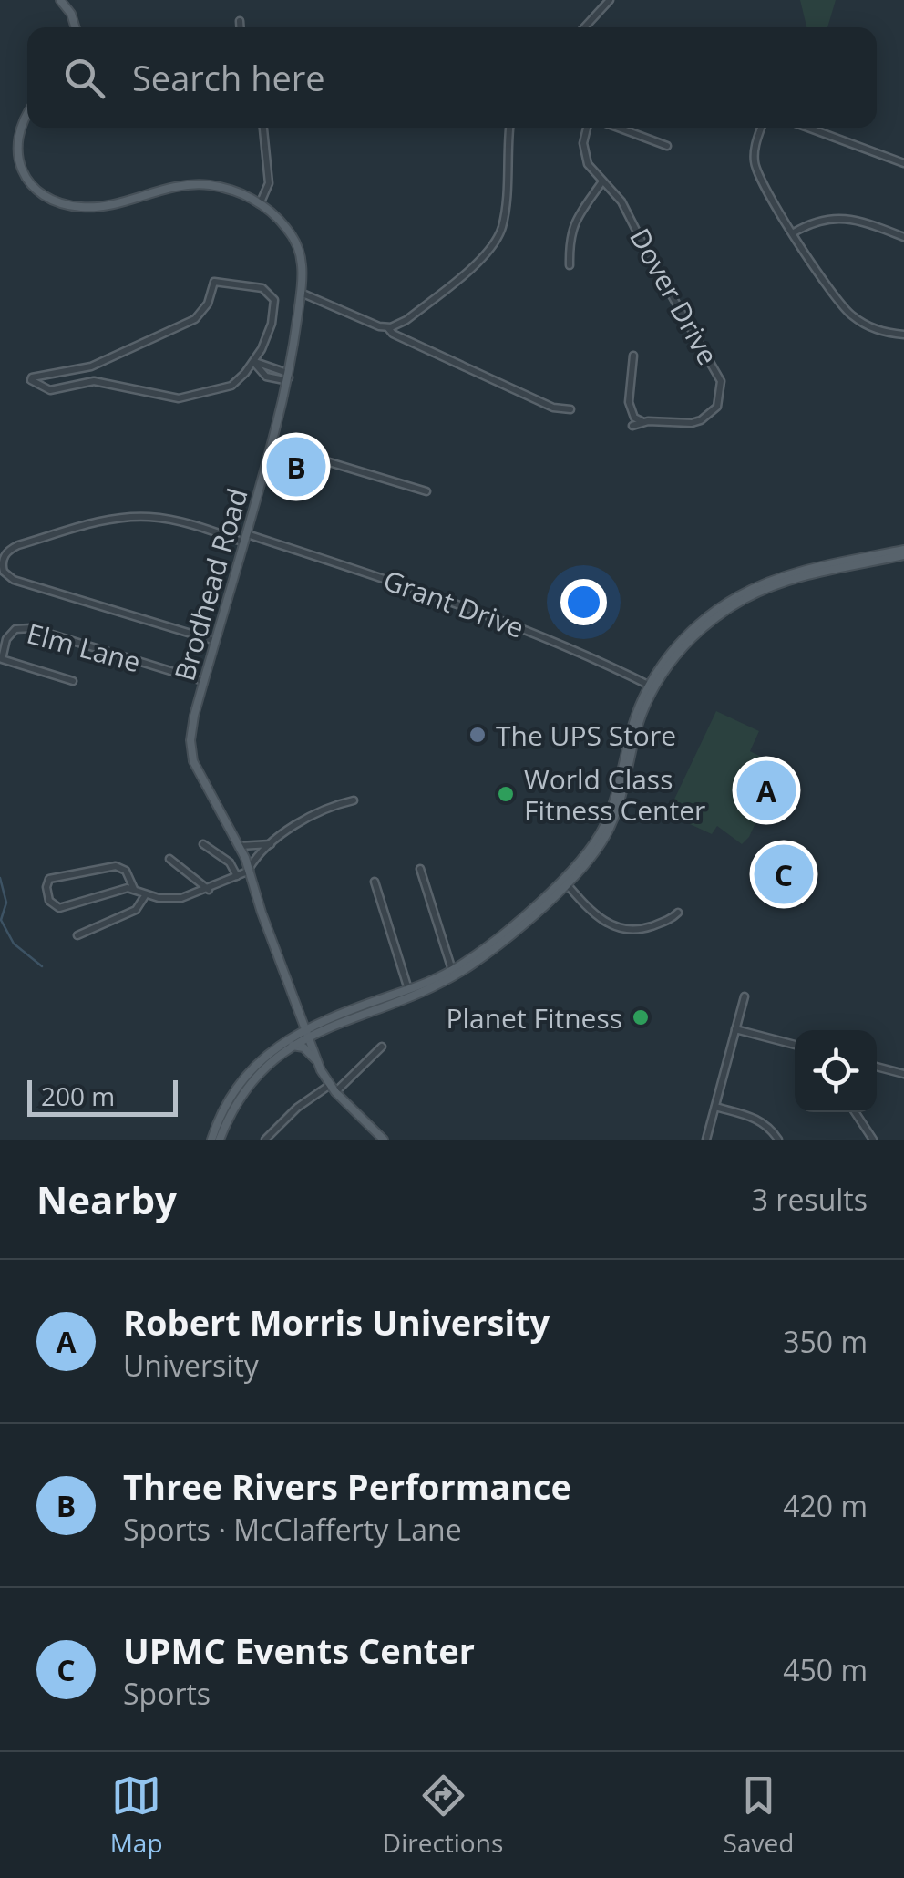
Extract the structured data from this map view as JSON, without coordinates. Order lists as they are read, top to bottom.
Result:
{
  "streets": {
    "main road": ["Brodhead Road"],
    "street": ["Dover Drive", "Grant Drive", "Elm Lane"]
  },
  "crossings": [
    ["Brodhead Road", "Grant Drive"],
    ["Brodhead Road", "Elm Lane"]
  ],
  "places": ["The UPS Store", "World Class Fitness Center", "Planet Fitness"],
  "scale_bar": "200 m",
  "page": {
    "search": "Search here",
    "pins": ["B", "A", "C"],
    "scale": "200 m",
    "heading": ["Nearby", "3 results"],
    "list": [
      {
        "mark": "A",
        "name": "Robert Morris University",
        "note": "University",
        "value": "350 m"
      },
      {
        "mark": "B",
        "name": "Three Rivers Performance",
        "note": "Sports · McClafferty Lane",
        "value": "420 m"
      },
      {
        "mark": "C",
        "name": "UPMC Events Center",
        "note": "Sports",
        "value": "450 m"
      }
    ],
    "nav": ["Map", "Directions", "Saved"]
  }
}
